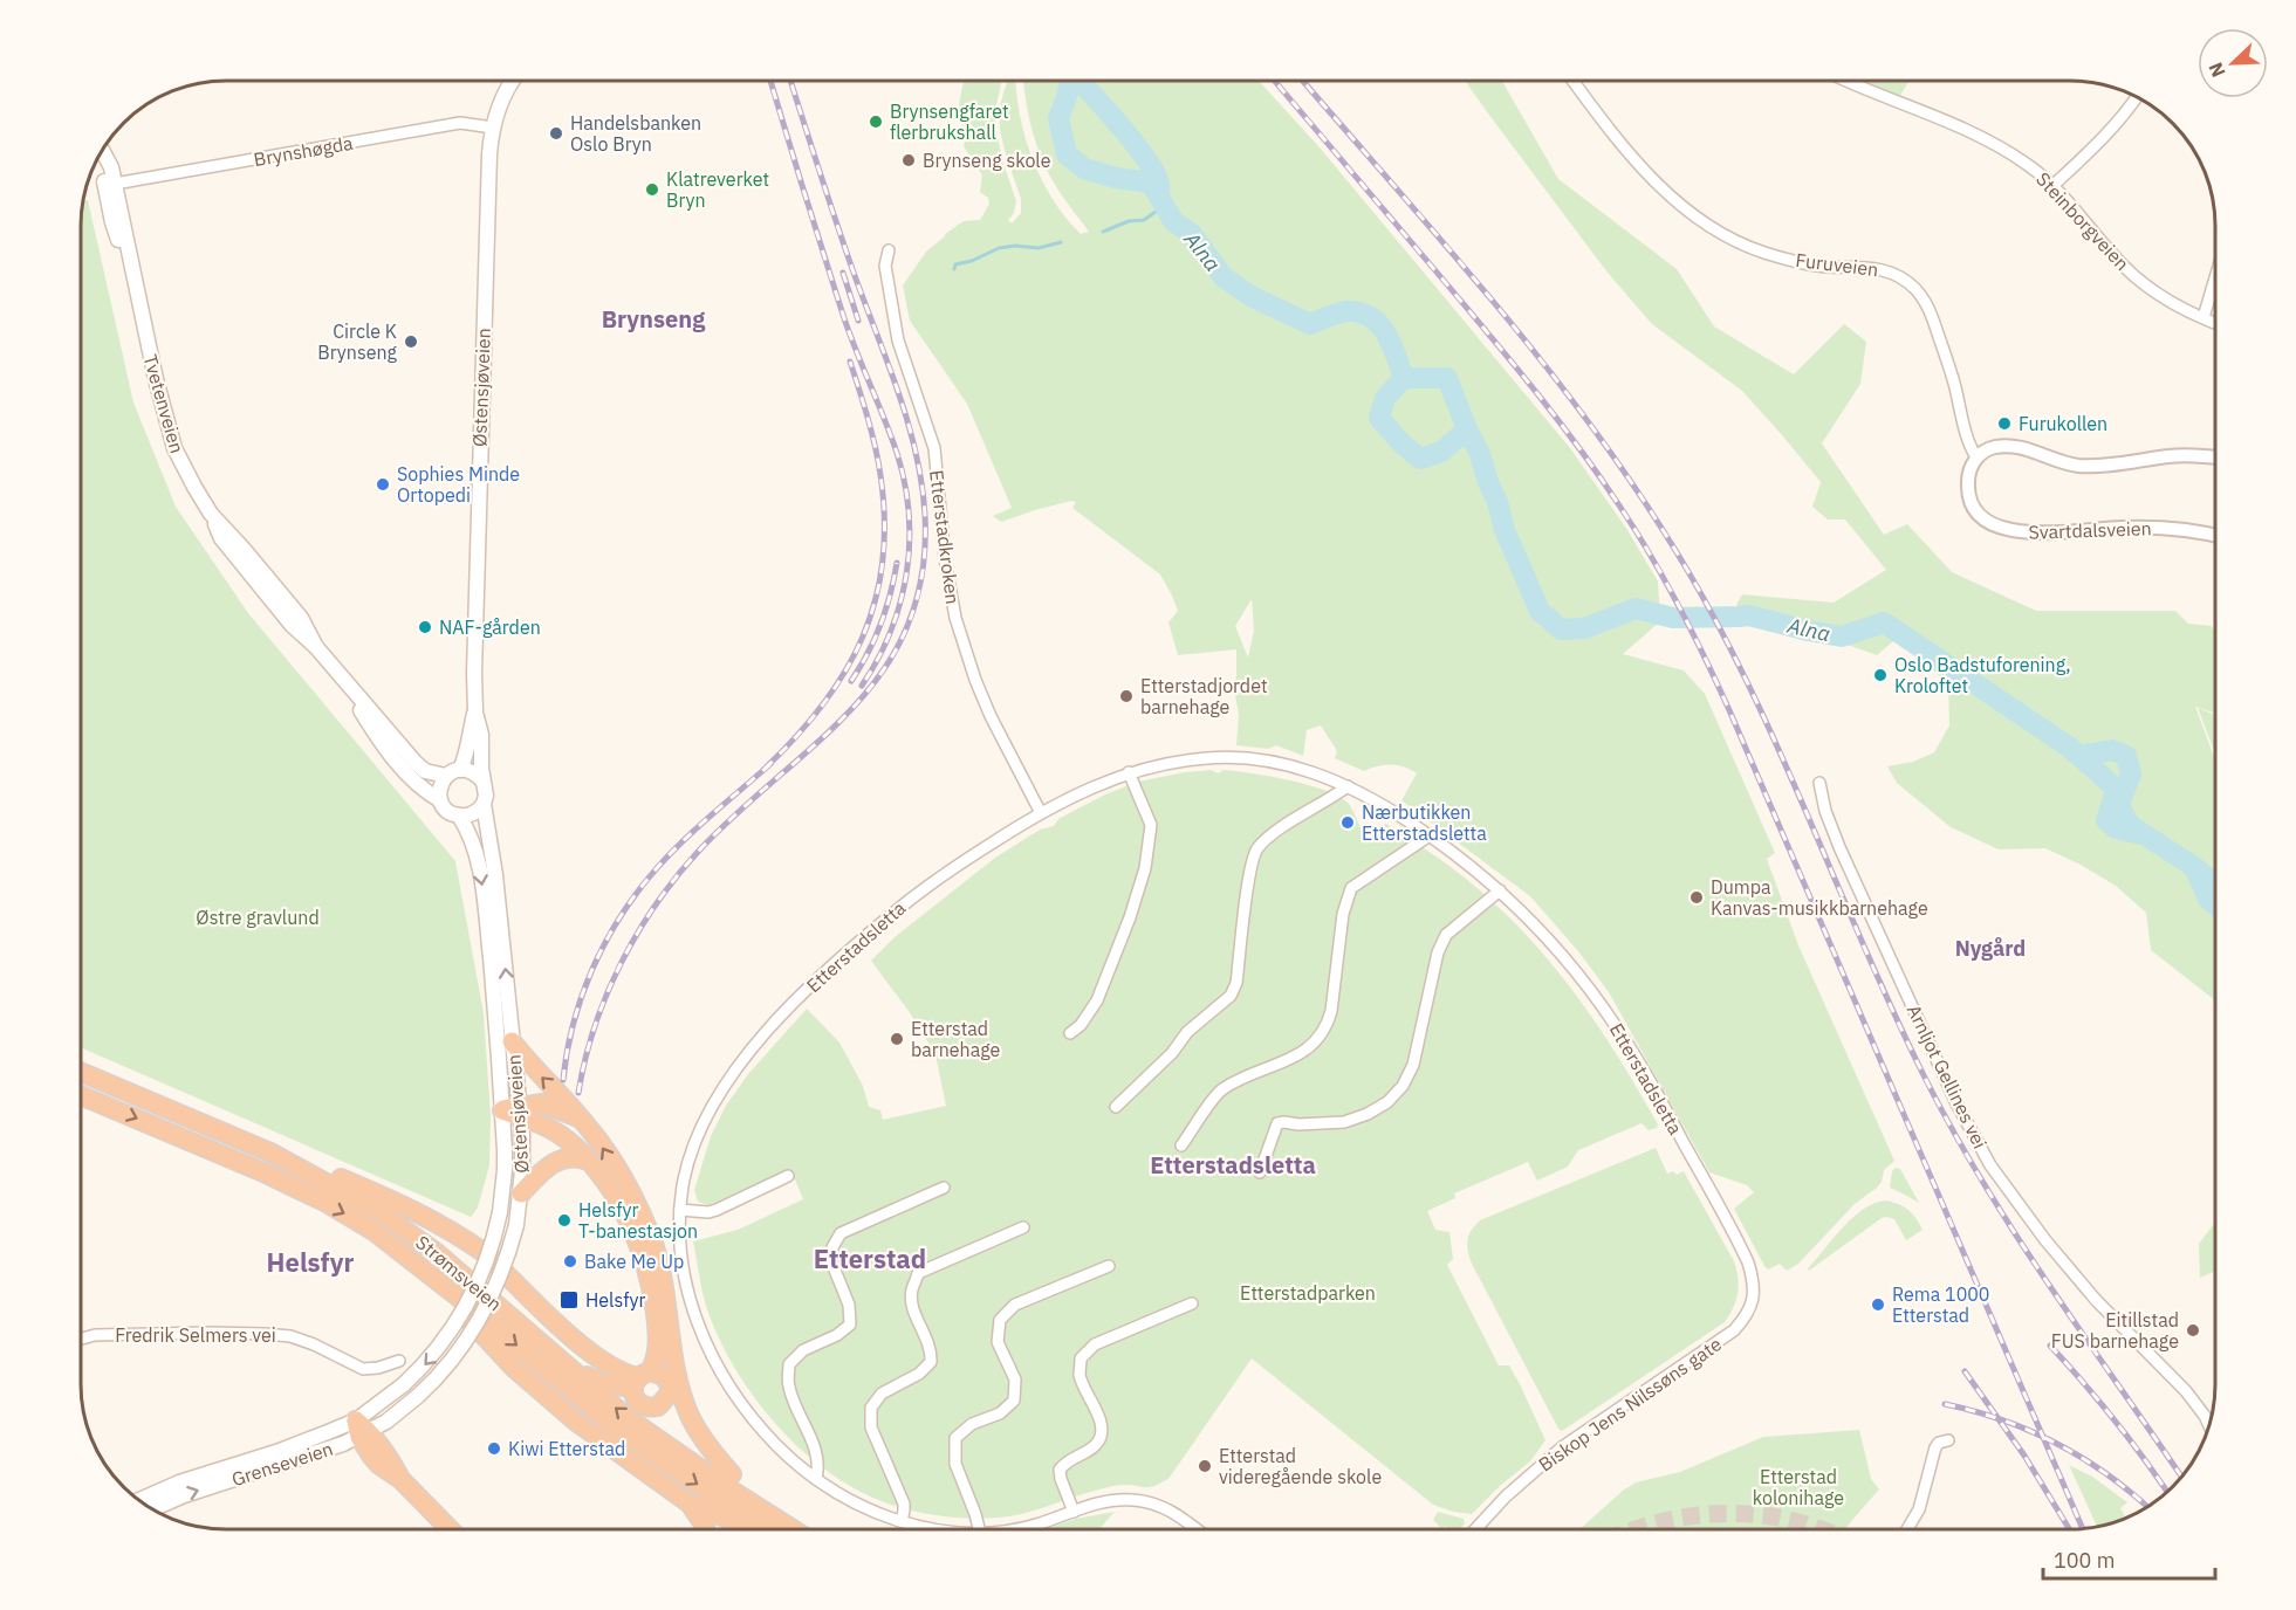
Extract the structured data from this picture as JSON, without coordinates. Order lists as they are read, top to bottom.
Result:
{
  "streets": {
    "highway": ["Strømsveien"],
    "main road": ["Østensjøveien", "Tvetenveien", "Grenseveien"],
    "street": [
      "Brynshøgda",
      "Steinborgveien",
      "Furuveien",
      "Svartdalsveien",
      "Etterstadkroken",
      "Etterstadsletta",
      "Arnljot Gellines vei",
      "Fredrik Selmers vei",
      "Biskop Jens Nilssøns gate"
    ]
  },
  "crossings": [
    ["Brynshøgda", "Østensjøveien"],
    ["Brynshøgda", "Tvetenveien"],
    ["Furuveien", "Svartdalsveien"],
    ["Østensjøveien", "Tvetenveien"],
    ["Østensjøveien", "Grenseveien"],
    ["Etterstadkroken", "Etterstadsletta"],
    ["Etterstadsletta", "Biskop Jens Nilssøns gate"]
  ],
  "districts": [
    "Brynseng",
    "Nygård",
    "Etterstadsletta",
    "Etterstad",
    "Helsfyr"
  ],
  "water": ["Alna"],
  "parks": ["Østre gravlund", "Etterstadparken", "Etterstad kolonihage"],
  "places": {
    "other": [
      "Brynsengfaret flerbrukshall",
      "Handelsbanken Oslo Bryn",
      "Brynseng skole",
      "Klatreverket Bryn",
      "Circle K Brynseng",
      "Furukollen",
      "Sophies Minde Ortopedi",
      "NAF-gården",
      "Oslo Badstuforening, Kroloftet",
      "Etterstadjordet barnehage",
      "Nærbutikken Etterstadsletta",
      "Dumpa Kanvas-musikkbarnehage",
      "Etterstad barnehage",
      "Helsfyr T-banestasjon",
      "Bake Me Up",
      "Rema 1000 Etterstad",
      "Eitillstad FUS barnehage",
      "Kiwi Etterstad",
      "Etterstad videregående skole"
    ],
    "transit": ["Helsfyr"]
  },
  "scale_bar": "100 m",
  "north": "bottom left"
}
